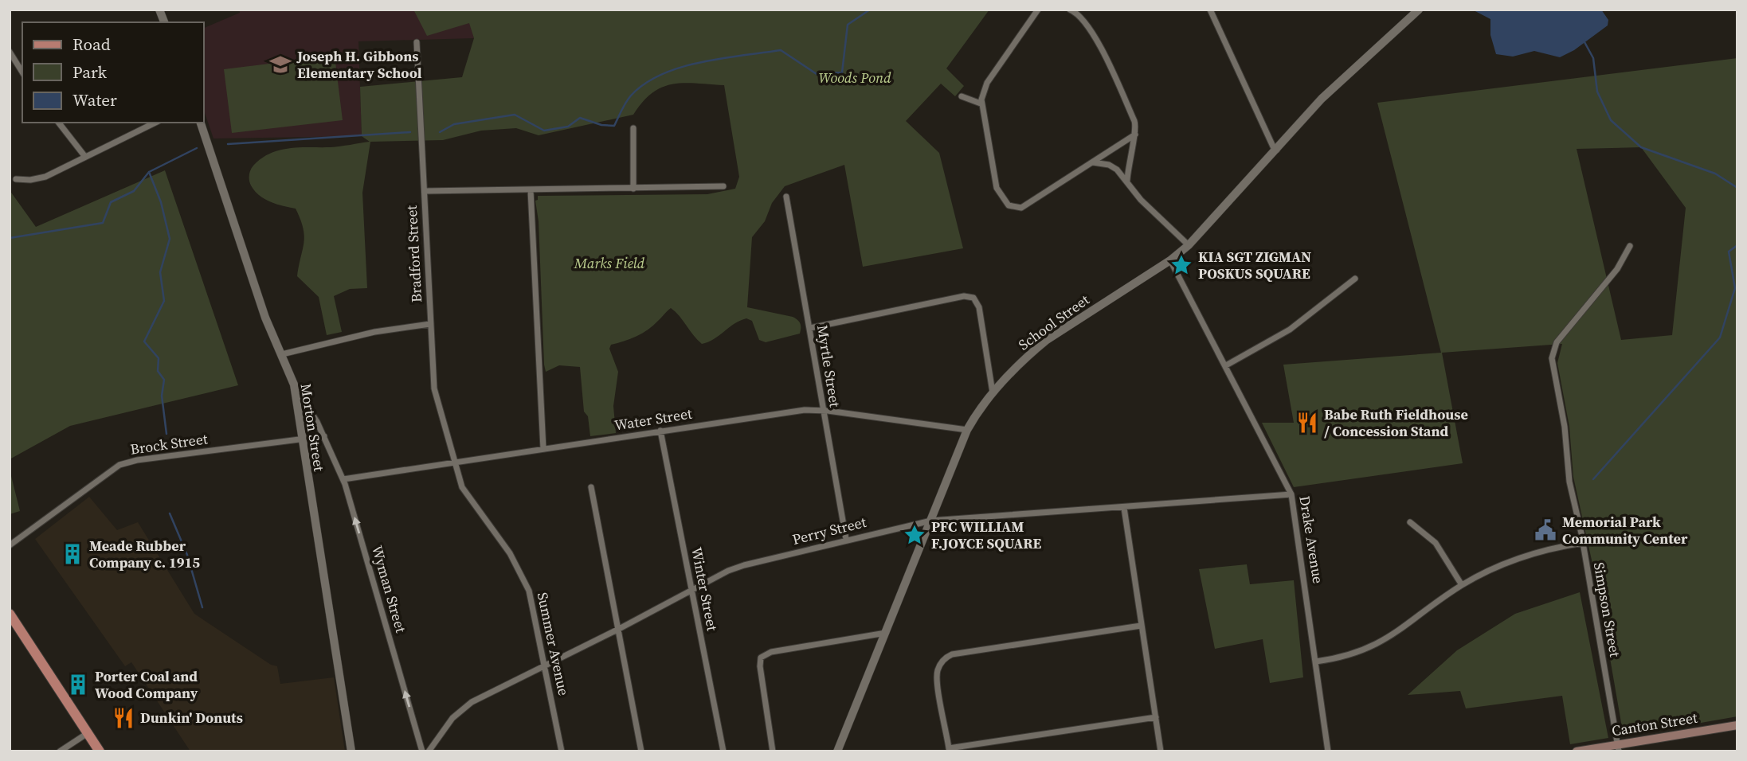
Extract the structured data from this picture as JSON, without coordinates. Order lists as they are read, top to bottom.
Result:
{
  "streets": {
    "main road": ["Canton Street"],
    "street": [
      "Bradford Street",
      "School Street",
      "Myrtle Street",
      "Water Street",
      "Morton Street",
      "Brock Street",
      "Perry Street",
      "Drake Avenue",
      "Wyman Street",
      "Winter Street",
      "Simpson Street",
      "Summer Avenue"
    ]
  },
  "crossings": [
    ["Bradford Street", "Water Street"],
    ["Bradford Street", "Summer Avenue"],
    ["School Street", "Water Street"],
    ["School Street", "Perry Street"],
    ["School Street", "Drake Avenue"],
    ["Myrtle Street", "Water Street"],
    ["Myrtle Street", "Perry Street"],
    ["Water Street", "Wyman Street"],
    ["Water Street", "Winter Street"],
    ["Water Street", "Summer Avenue"],
    ["Morton Street", "Brock Street"],
    ["Morton Street", "Wyman Street"],
    ["Brock Street", "Wyman Street"],
    ["Perry Street", "Drake Avenue"],
    ["Perry Street", "Winter Street"],
    ["Perry Street", "Summer Avenue"],
    ["Simpson Street", "Canton Street"]
  ],
  "one_way": ["Wyman Street"],
  "parks": ["Woods Pond", "Marks Field"],
  "places": {
    "school or university": ["Joseph H. Gibbons Elementary School"],
    "place": ["KIA SGT ZIGMAN POSKUS SQUARE", "PFC WILLIAM F.JOYCE SQUARE"],
    "restaurant": ["Babe Ruth Fieldhouse / Concession Stand", "Dunkin' Donuts"],
    "public building": ["Memorial Park Community Center"],
    "building": ["Meade Rubber Company c. 1915", "Porter Coal and Wood Company"]
  },
  "legend": ["Road", "Park", "Water"]
}
